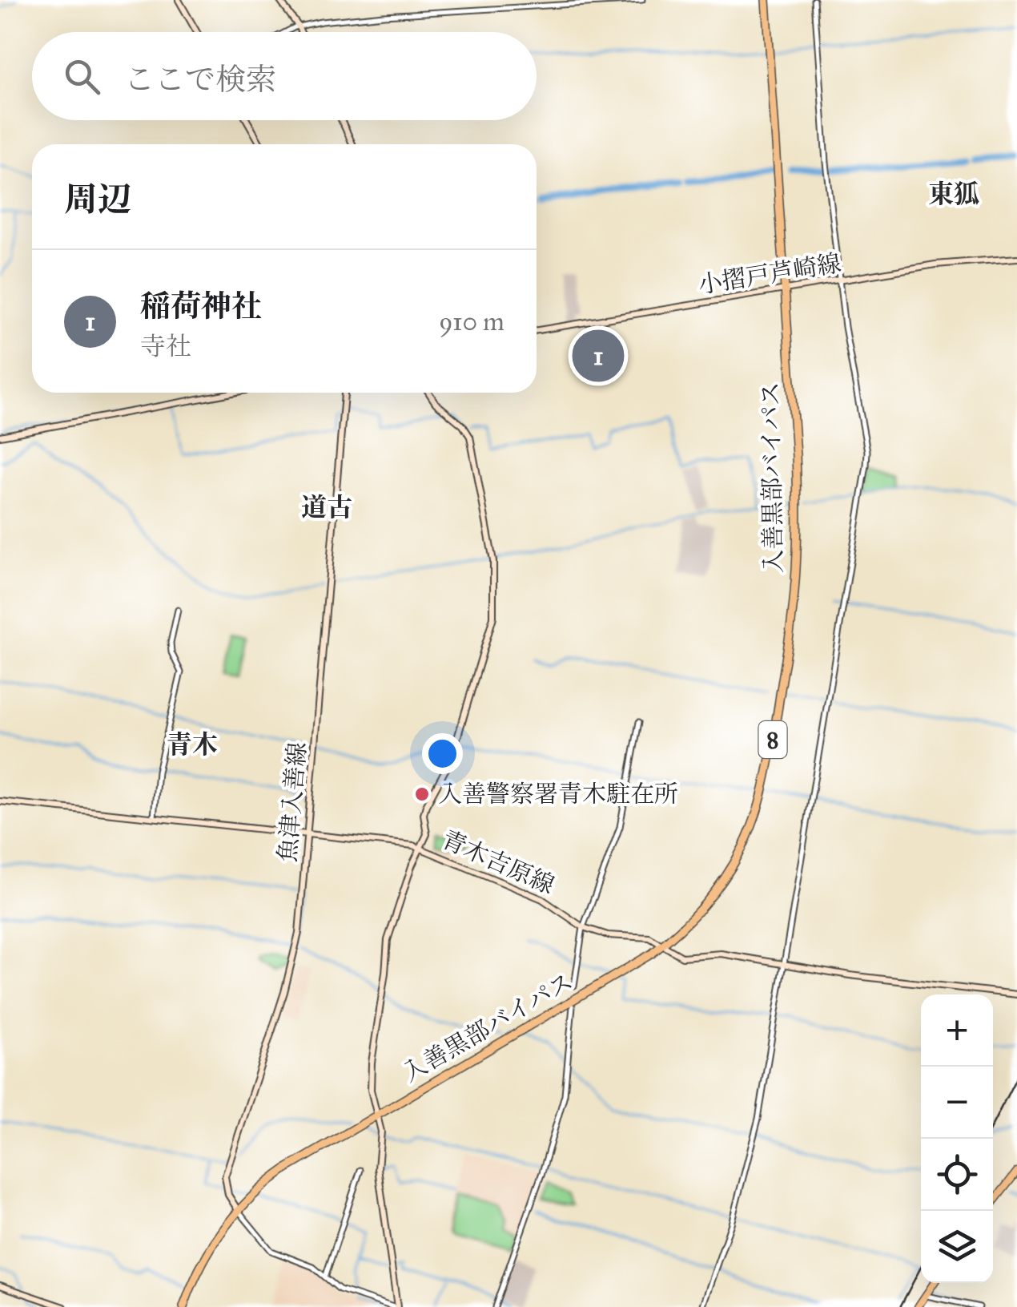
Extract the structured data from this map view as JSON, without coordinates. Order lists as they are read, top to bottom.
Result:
{
  "streets": {
    "highway": ["入善黒部バイパス", "8"],
    "main road": ["小摺戸芦崎線", "魚津入善線", "青木吉原線"]
  },
  "crossings": [
    ["小摺戸芦崎線", "入善黒部バイパス"],
    ["入善黒部バイパス", "8"],
    ["入善黒部バイパス", "魚津入善線"],
    ["入善黒部バイパス", "青木吉原線"],
    ["8", "魚津入善線"],
    ["魚津入善線", "青木吉原線"]
  ],
  "districts": ["東狐", "道古", "青木"],
  "places": ["入善警察署青木駐在所"],
  "page": {
    "search": "ここで検索",
    "heading": "周辺",
    "list": [
      {
        "mark": "1",
        "name": "稲荷神社",
        "note": "寺社",
        "value": "910 m"
      }
    ],
    "pins": "1",
    "map_buttons": ["+", "−"]
  }
}
